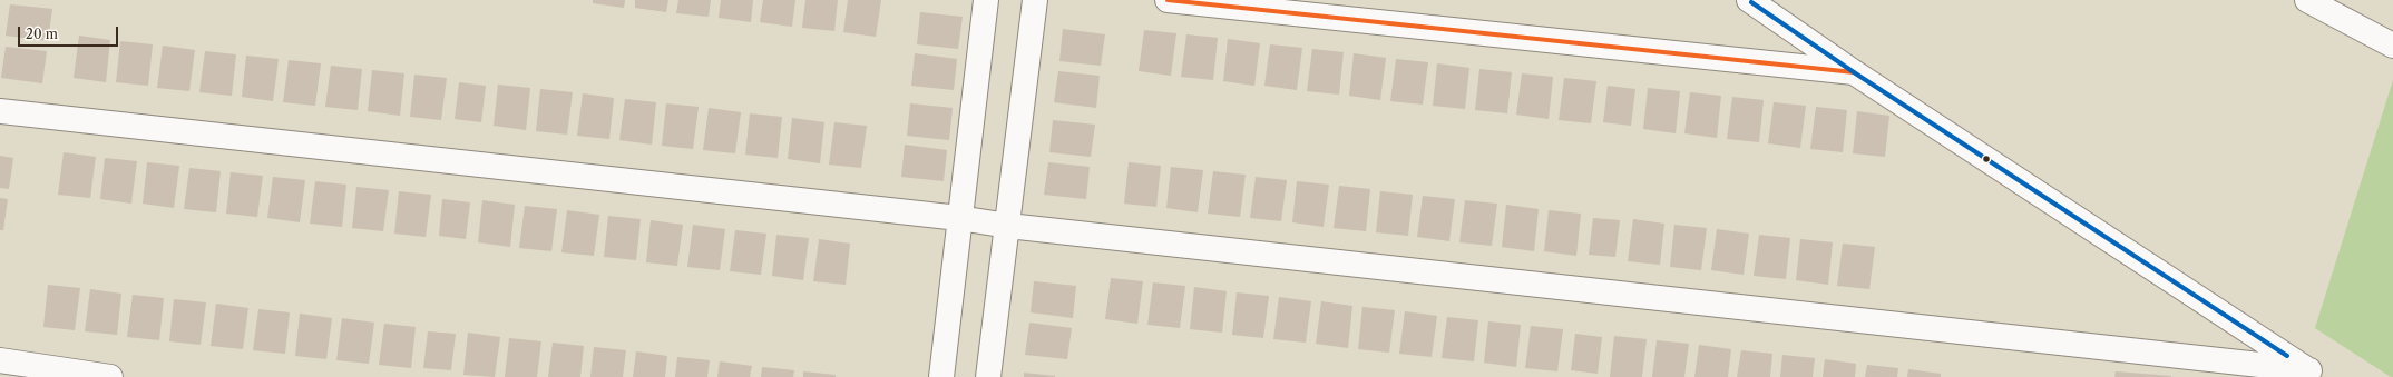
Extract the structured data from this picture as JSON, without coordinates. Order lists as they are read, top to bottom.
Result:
{
  "scale_bar": "20 m"
}
